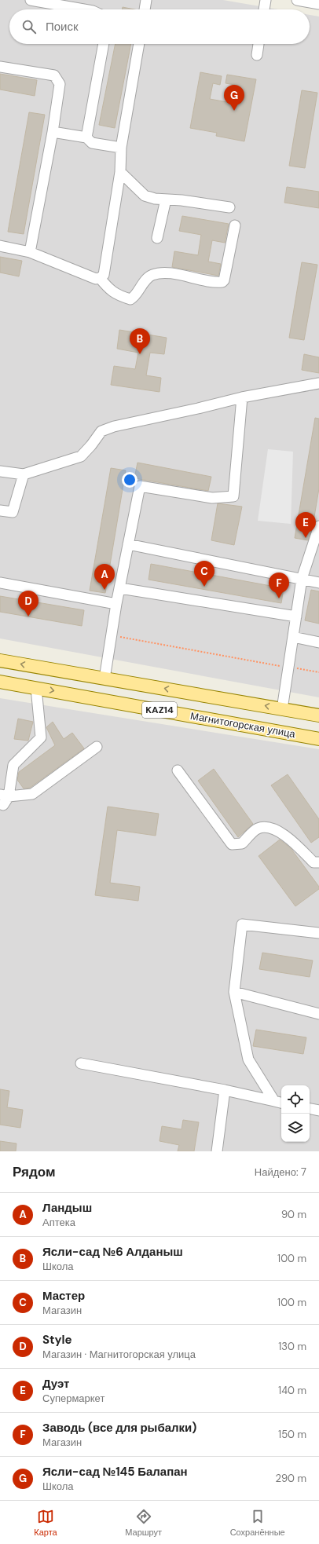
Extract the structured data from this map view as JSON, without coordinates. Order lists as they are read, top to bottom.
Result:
{
  "streets": {
    "main road": ["KAZ14", "Магнитогорская улица"]
  },
  "page": {
    "search": "Поиск",
    "pins": [
      "G",
      "B",
      "E",
      "C",
      "A",
      "F",
      "D"
    ],
    "heading": ["Рядом", "Найдено: 7"],
    "list": [
      {
        "mark": "A",
        "name": "Ландыш",
        "note": "Аптека",
        "value": "90 m"
      },
      {
        "mark": "B",
        "name": "Ясли-сад №6 Алданыш",
        "note": "Школа",
        "value": "100 m"
      },
      {
        "mark": "C",
        "name": "Мастер",
        "note": "Магазин",
        "value": "100 m"
      },
      {
        "mark": "D",
        "name": "Style",
        "note": "Магазин · Магнитогорская улица",
        "value": "130 m"
      },
      {
        "mark": "E",
        "name": "Дуэт",
        "note": "Супермаркет",
        "value": "140 m"
      },
      {
        "mark": "F",
        "name": "Заводь (все для рыбалки)",
        "note": "Магазин",
        "value": "150 m"
      },
      {
        "mark": "G",
        "name": "Ясли-сад №145 Балапан",
        "note": "Школа",
        "value": "290 m"
      }
    ],
    "nav": ["Карта", "Маршрут", "Сохранённые"]
  }
}
